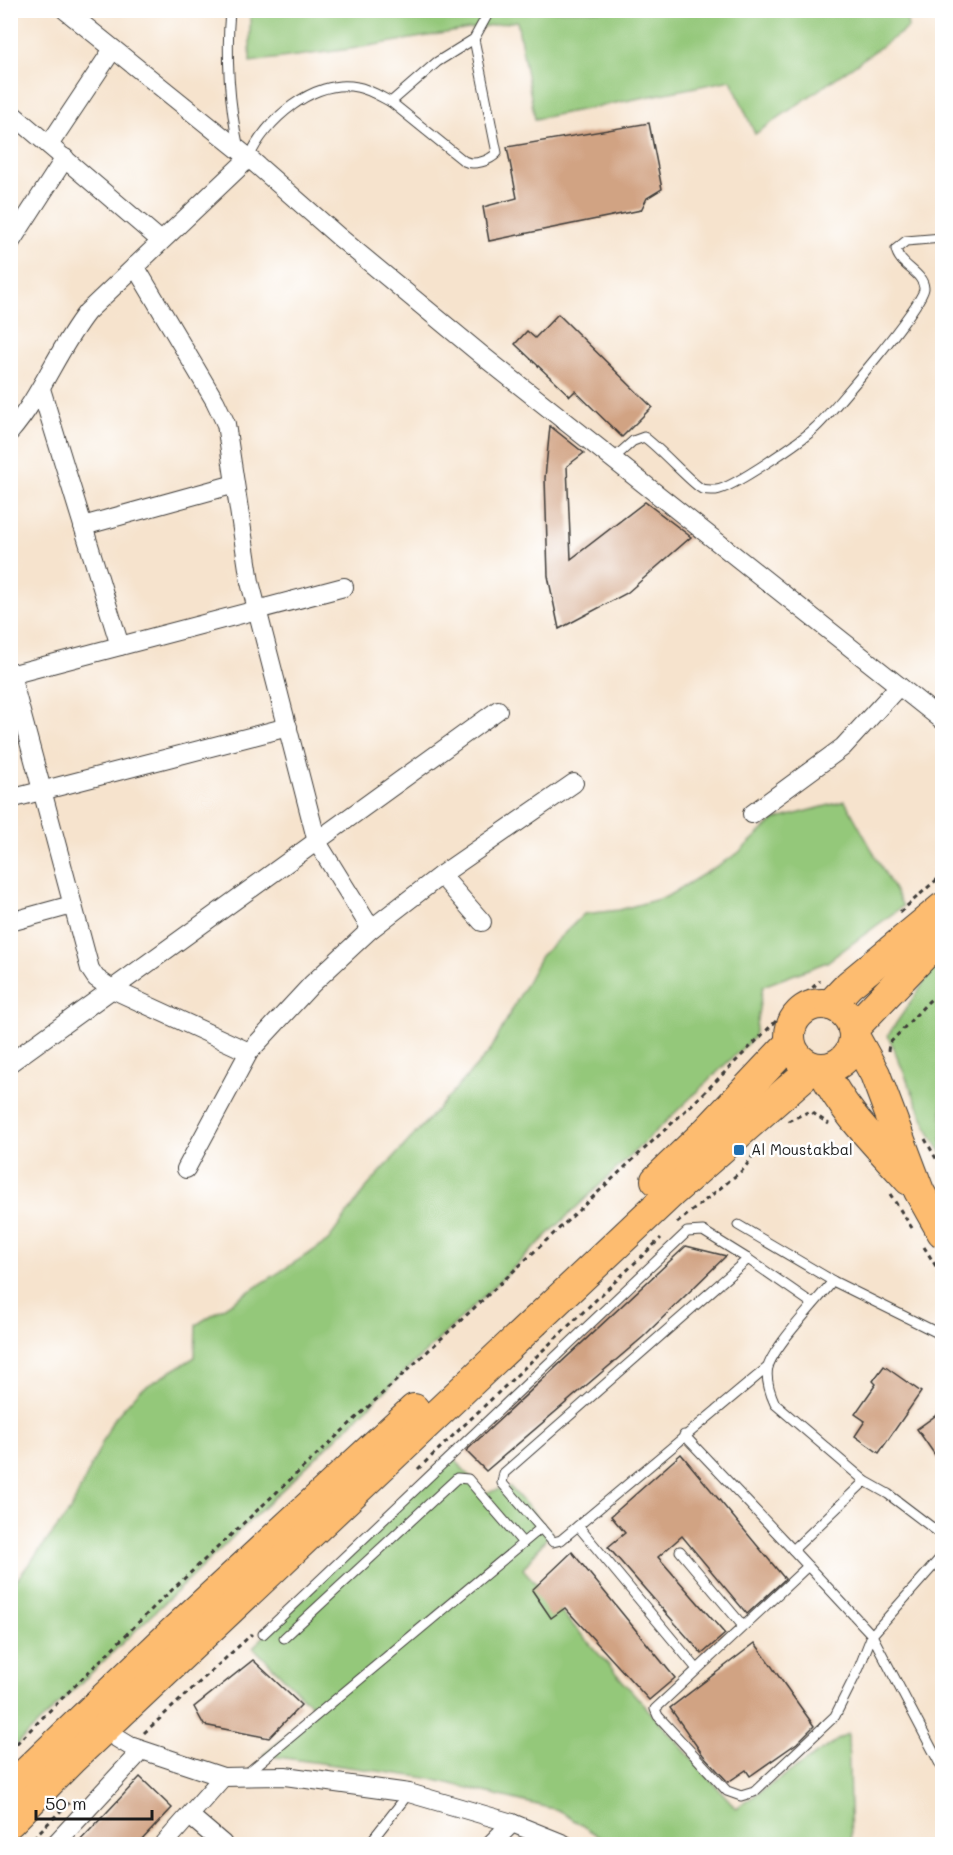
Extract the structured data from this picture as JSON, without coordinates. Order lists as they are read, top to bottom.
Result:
{
  "places": {
    "transit": ["Al Moustakbal"]
  },
  "scale_bar": "50 m"
}
